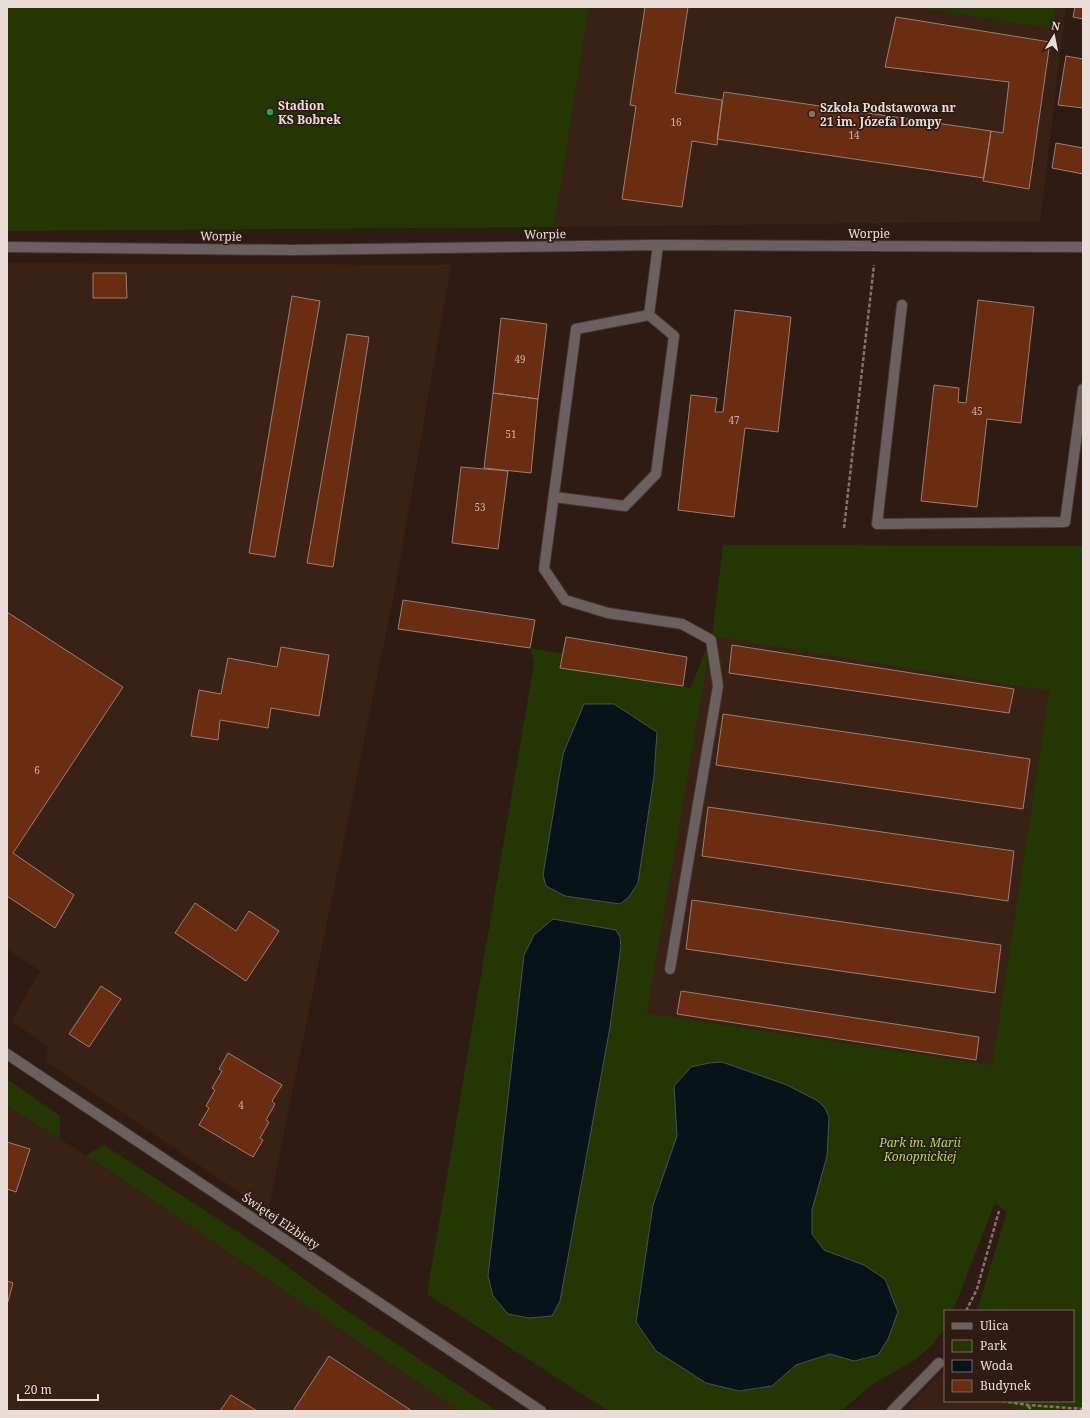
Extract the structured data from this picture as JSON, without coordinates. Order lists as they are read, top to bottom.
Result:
{
  "streets": {
    "street": ["Worpie", "Świętej Elżbiety"]
  },
  "parks": ["Park im. Marii Konopnickiej"],
  "places": ["Stadion KS Bobrek", "Szkoła Podstawowa nr 21 im. Józefa Lompy"],
  "house_numbers": [
    "16",
    "14",
    "49",
    "45",
    "47",
    "51",
    "53",
    "6",
    "4"
  ],
  "legend": [
    "Ulica",
    "Park",
    "Woda",
    "Budynek"
  ],
  "scale_bar": "20 m",
  "north": "top"
}
